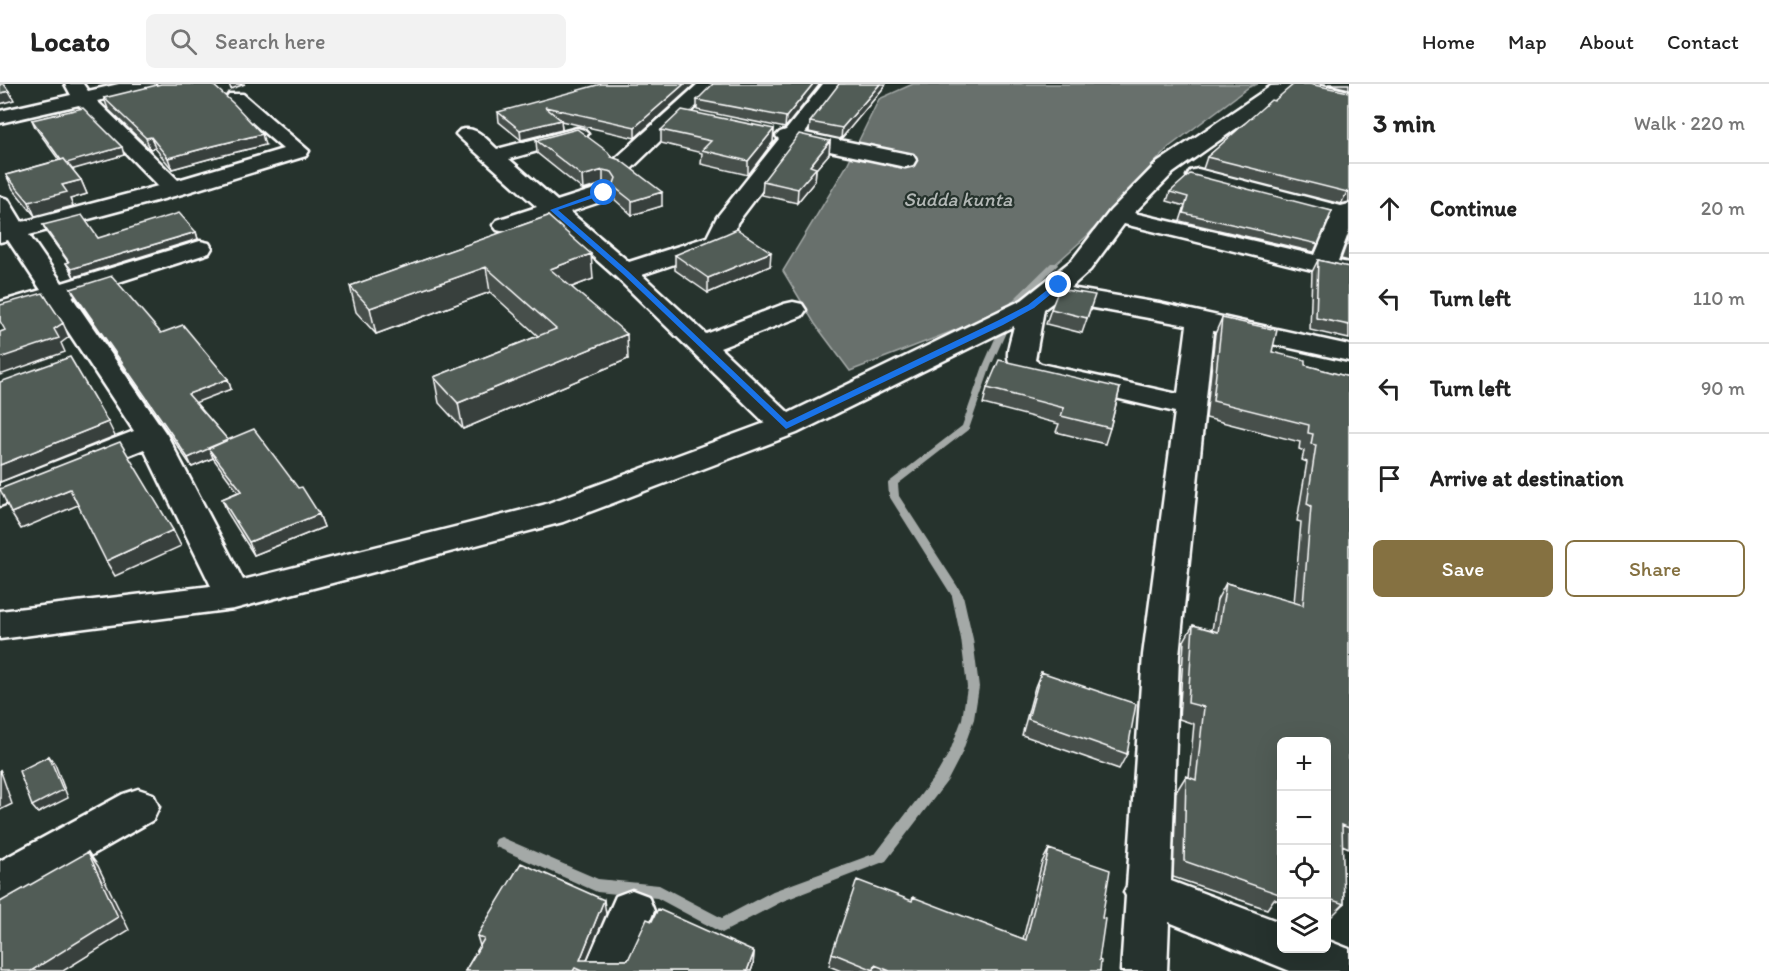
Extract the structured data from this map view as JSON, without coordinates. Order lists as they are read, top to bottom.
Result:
{
  "water": ["Sudda kunta"],
  "page": {
    "header": "Locato",
    "search": "Search here",
    "nav": [
      "Home",
      "Map",
      "About",
      "Contact"
    ],
    "heading": ["3 min", "Walk · 220 m"],
    "list": [
      ["Continue", "20 m"],
      ["Turn left", "110 m"],
      ["Turn left", "90 m"],
      "Arrive at destination"
    ],
    "buttons": ["Save", "Share"],
    "map_buttons": ["+", "−"]
  }
}
